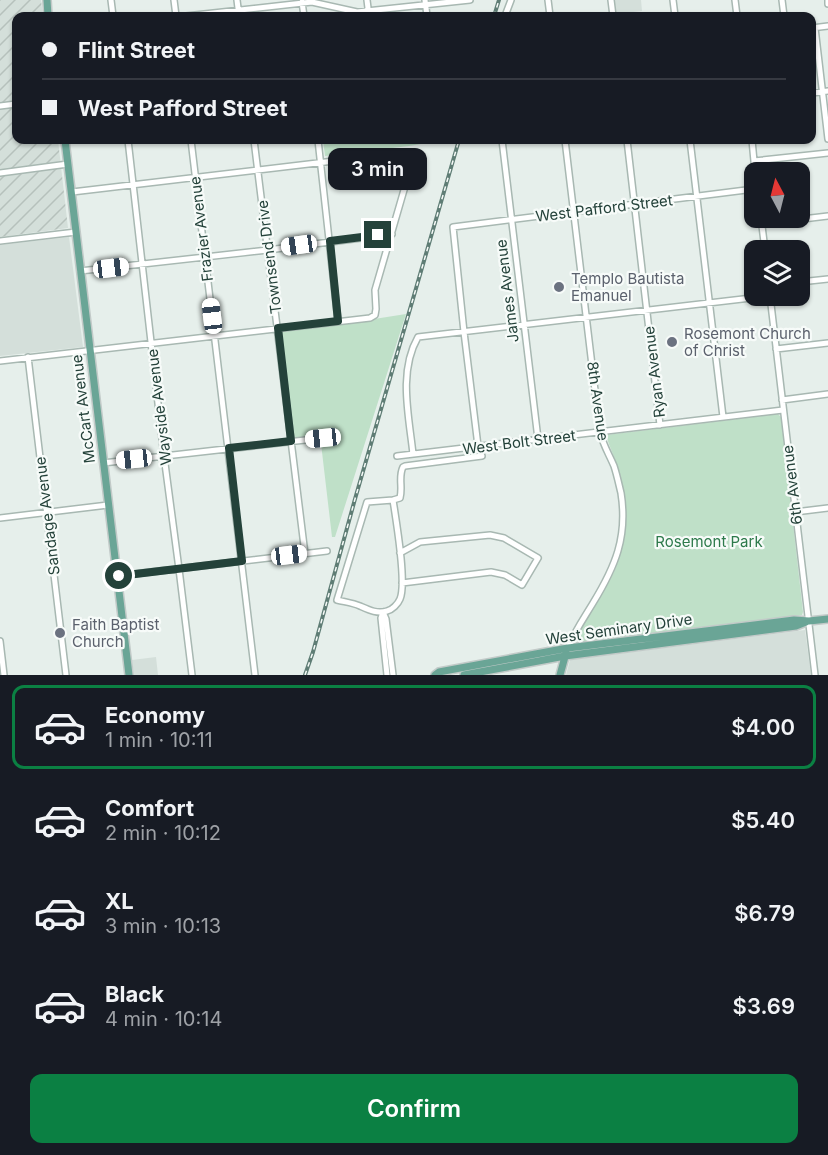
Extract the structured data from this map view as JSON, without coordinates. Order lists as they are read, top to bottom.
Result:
{
  "streets": {
    "main road": ["McCart Avenue", "West Seminary Drive"],
    "street": [
      "West Pafford Street",
      "Frazier Avenue",
      "Townsend Drive",
      "James Avenue",
      "Ryan Avenue",
      "8th Avenue",
      "Wayside Avenue",
      "West Bolt Street",
      "6th Avenue",
      "Sandage Avenue"
    ]
  },
  "crossings": [
    ["West Pafford Street", "James Avenue"],
    ["West Pafford Street", "Ryan Avenue"],
    ["West Pafford Street", "8th Avenue"],
    ["James Avenue", "West Bolt Street"],
    ["Ryan Avenue", "West Bolt Street"],
    ["8th Avenue", "West Bolt Street"],
    ["8th Avenue", "West Seminary Drive"],
    ["West Bolt Street", "6th Avenue"],
    ["6th Avenue", "West Seminary Drive"]
  ],
  "parks": ["Rosemont Park"],
  "places": ["Templo Bautista Emanuel", "Rosemont Church of Christ", "Faith Baptist Church"],
  "north": "top",
  "page": {
    "banner": ["Flint Street", "West Pafford Street"],
    "bubble": "3 min",
    "list": [
      {
        "name": "Economy",
        "note": "1 min · 10:11",
        "value": "$4.00"
      },
      {
        "name": "Comfort",
        "note": "2 min · 10:12",
        "value": "$5.40"
      },
      {
        "name": "XL",
        "note": "3 min · 10:13",
        "value": "$6.79"
      },
      {
        "name": "Black",
        "note": "4 min · 10:14",
        "value": "$3.69"
      }
    ],
    "buttons": "Confirm"
  }
}
